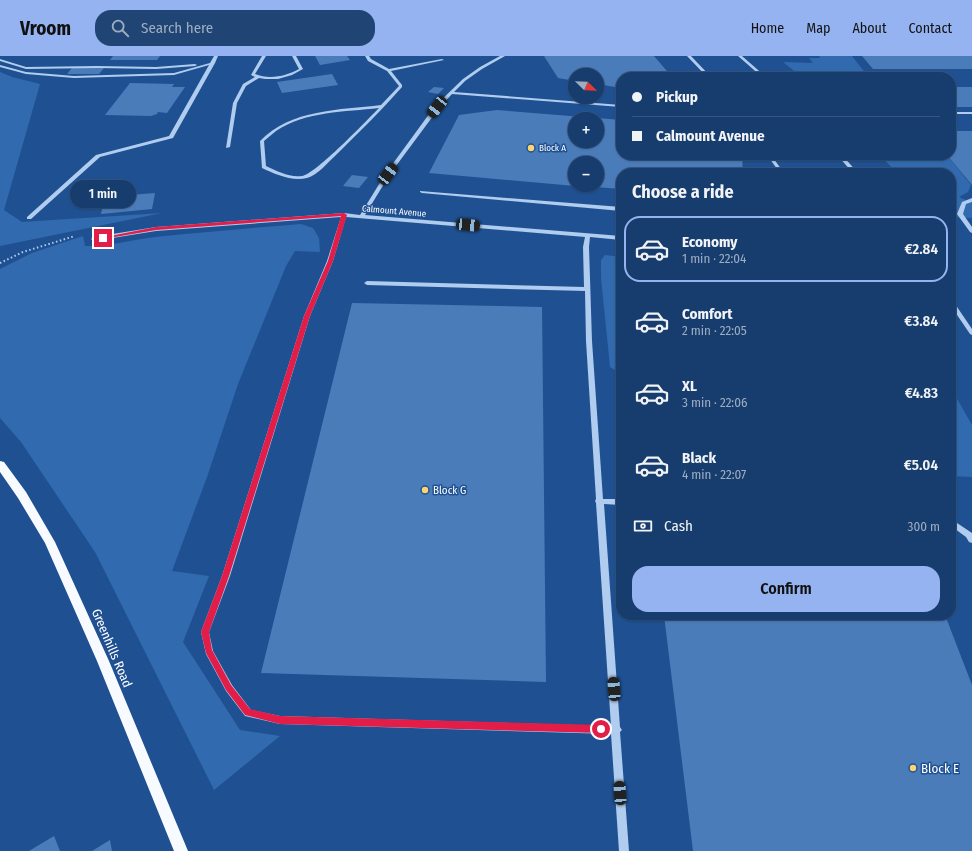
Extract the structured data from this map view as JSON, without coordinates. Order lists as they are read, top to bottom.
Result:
{
  "streets": {
    "main road": ["Greenhills Road"],
    "street": ["Calmount Avenue"]
  },
  "places": ["Block A", "Block G", "Block E"],
  "north": "bottom right",
  "page": {
    "header": "Vroom",
    "search": "Search here",
    "nav": [
      "Home",
      "Map",
      "About",
      "Contact"
    ],
    "map_buttons": ["+", "−"],
    "banner": ["Pickup", "Calmount Avenue"],
    "heading": "Choose a ride",
    "bubble": "1 min",
    "list": [
      {
        "name": "Economy",
        "note": "1 min · 22:04",
        "value": "€2.84"
      },
      {
        "name": "Comfort",
        "note": "2 min · 22:05",
        "value": "€3.84"
      },
      {
        "name": "XL",
        "note": "3 min · 22:06",
        "value": "€4.83"
      },
      {
        "name": "Black",
        "note": "4 min · 22:07",
        "value": "€5.04"
      }
    ],
    "pay": ["Cash", "300 m"],
    "buttons": "Confirm"
  }
}
